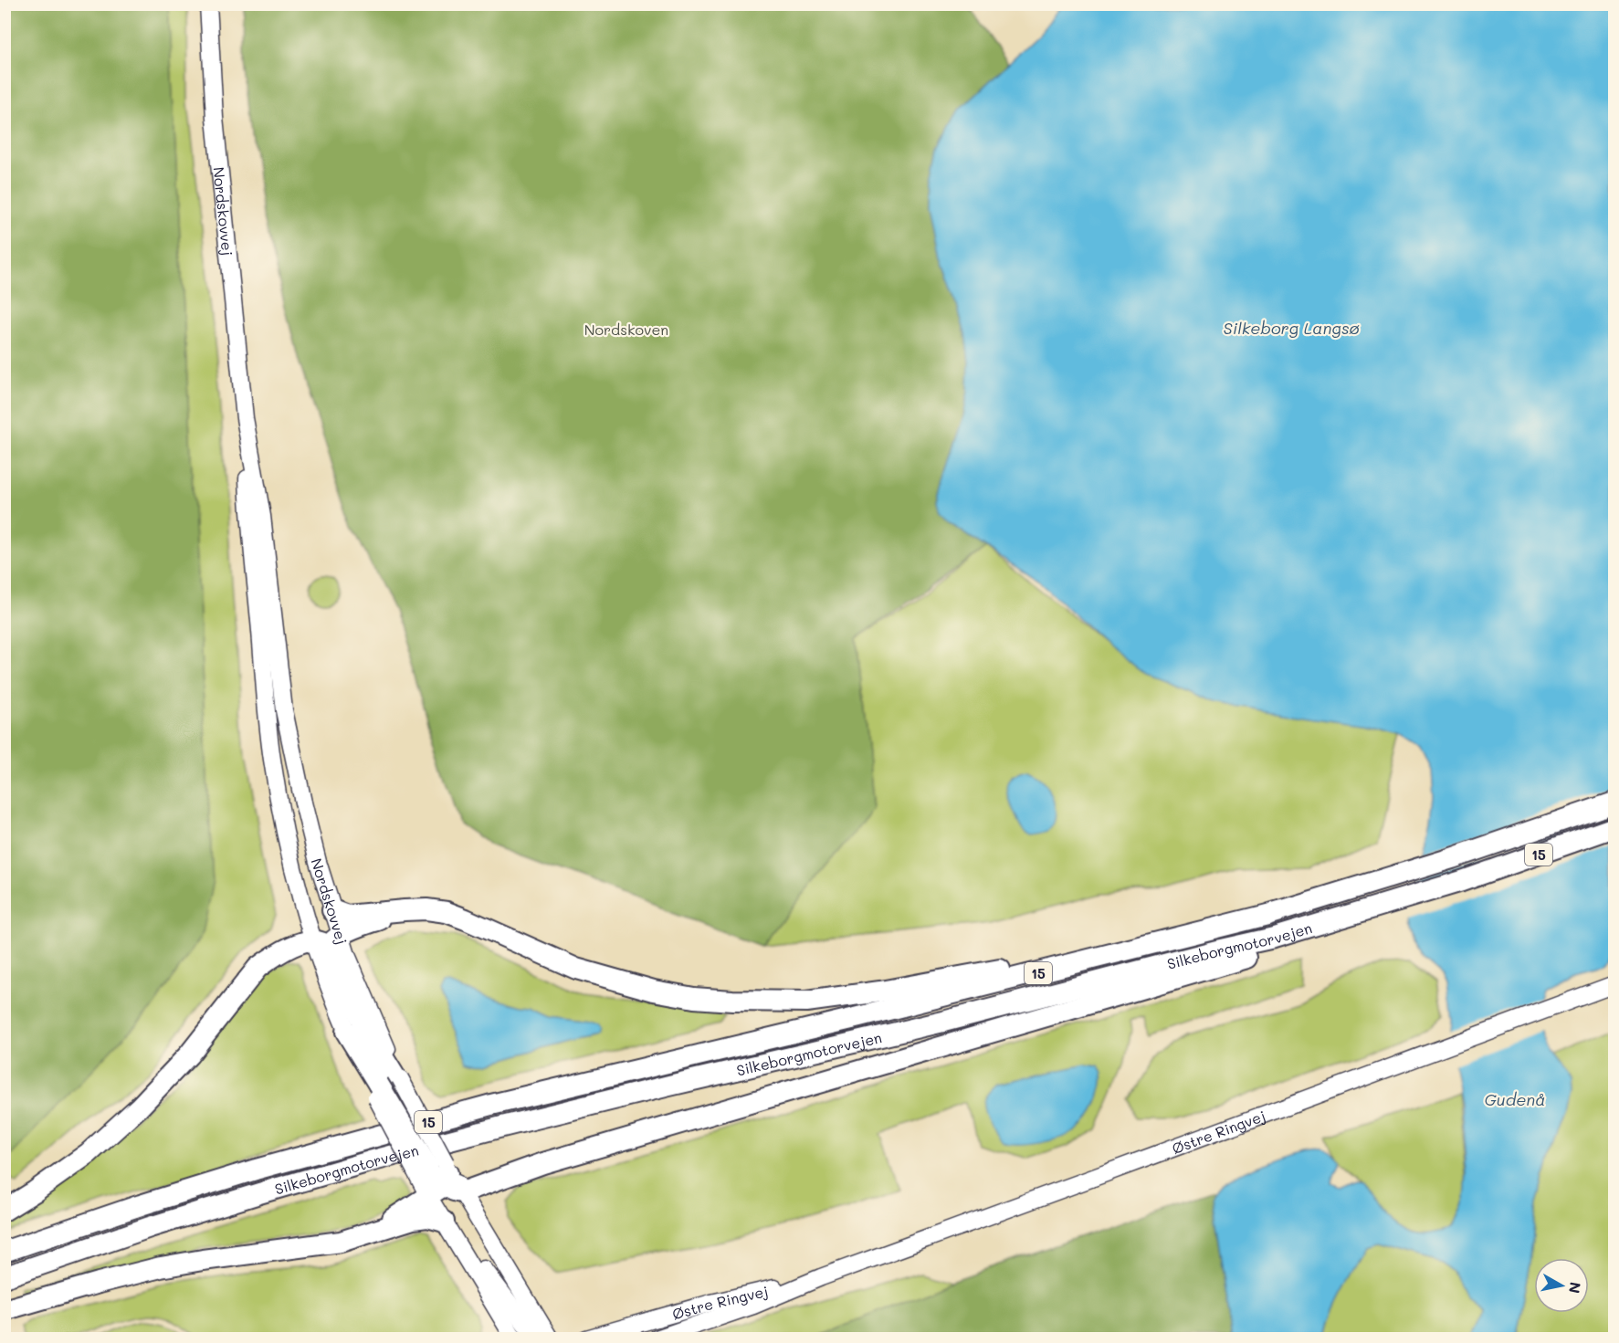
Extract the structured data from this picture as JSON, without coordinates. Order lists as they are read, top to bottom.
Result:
{
  "streets": {
    "highway": ["15", "Silkeborgmotorvejen"],
    "street": ["Nordskovvej", "Østre Ringvej"]
  },
  "crossings": [
    ["15", "Silkeborgmotorvejen"]
  ],
  "water": ["Silkeborg Langsø", "Gudenå"],
  "parks": ["Nordskoven"],
  "north": "right"
}
